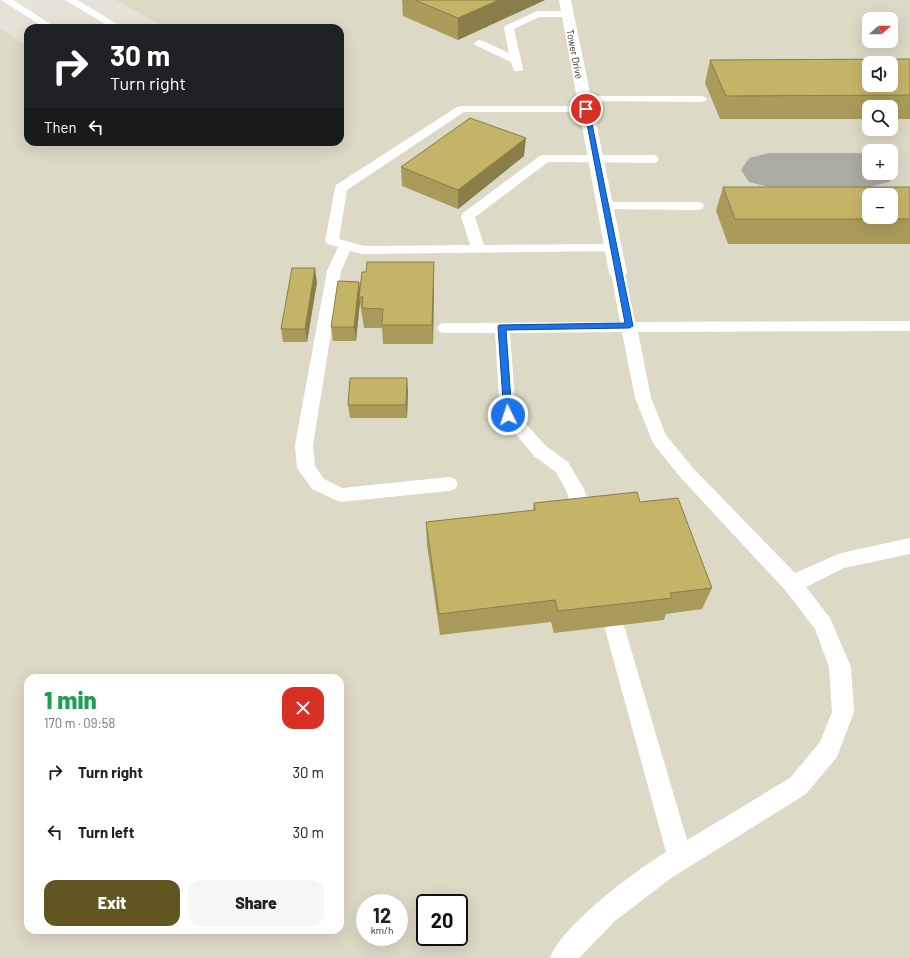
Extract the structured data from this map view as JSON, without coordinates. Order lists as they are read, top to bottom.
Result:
{
  "streets": {
    "street": ["Tower Drive"]
  },
  "north": "right",
  "page": {
    "map_buttons": ["+", "−"],
    "turn": ["30 m", "Turn right"],
    "then": "Then",
    "heading": ["1 min", "170 m · 09:58"],
    "list": [
      {
        "name": "Turn right",
        "value": "30 m"
      },
      {
        "name": "Turn left",
        "value": "30 m"
      }
    ],
    "buttons": ["Exit", "Share"],
    "speed": "12 km/h",
    "limit": "20"
  }
}
